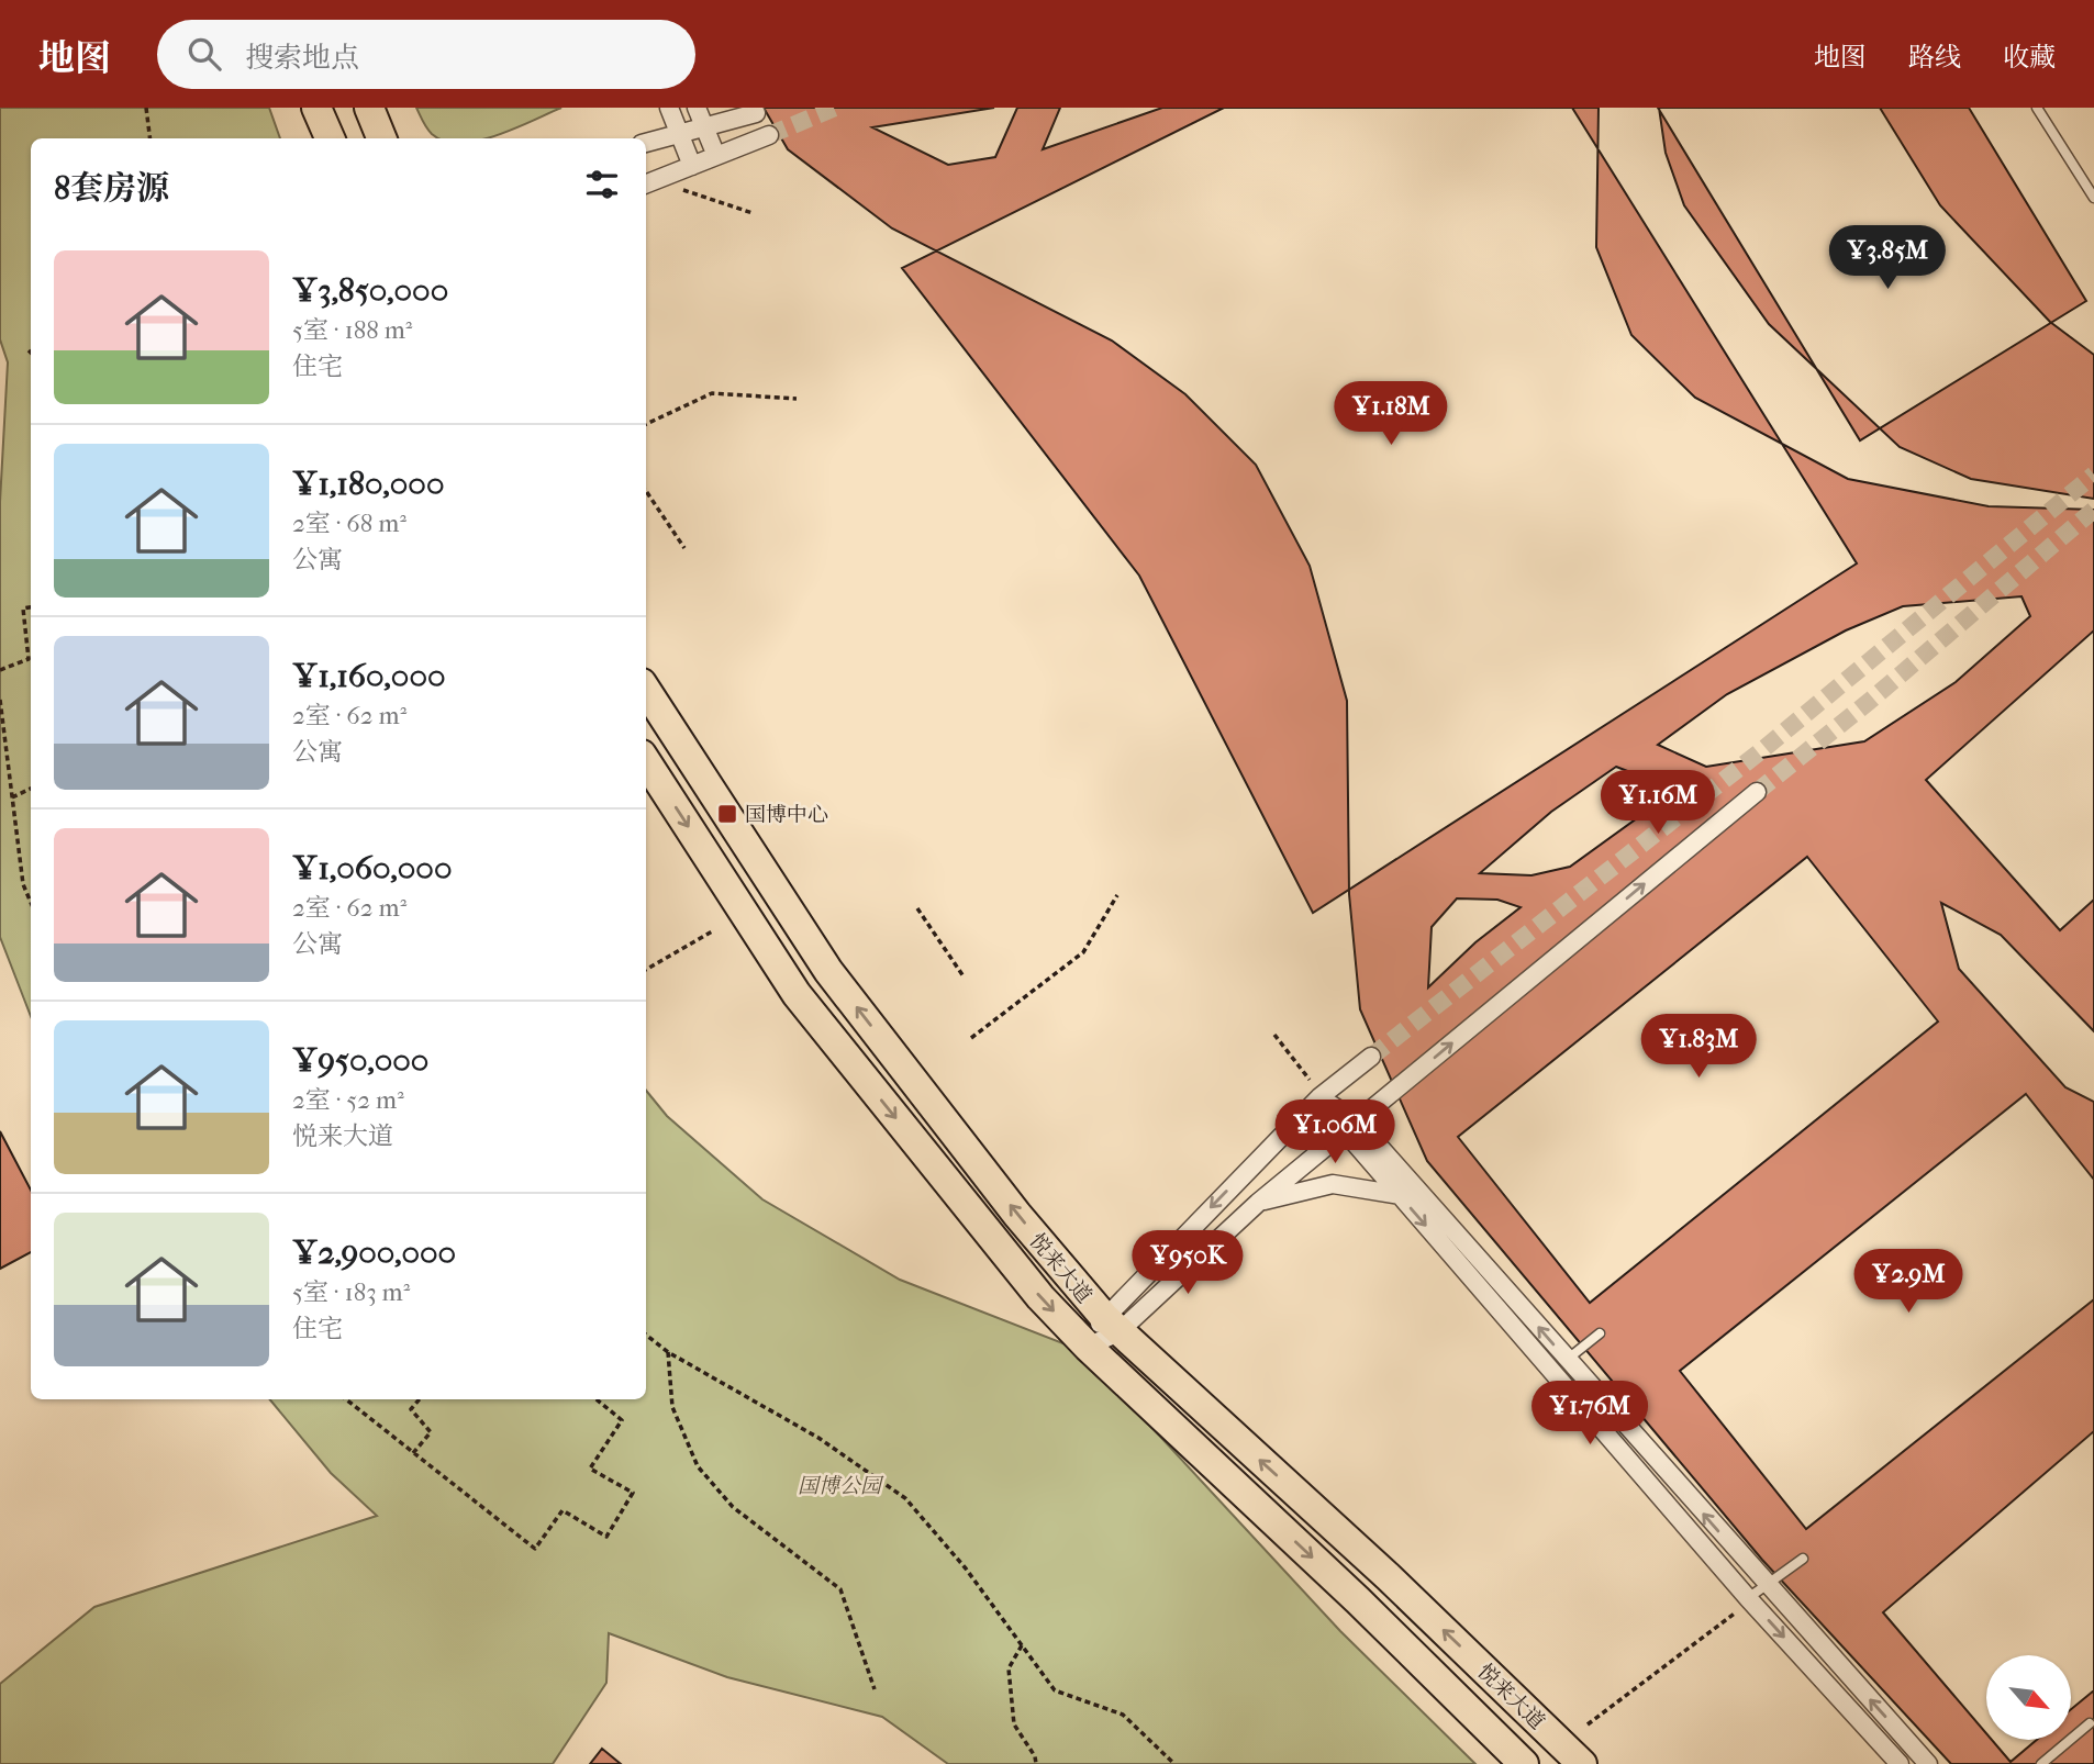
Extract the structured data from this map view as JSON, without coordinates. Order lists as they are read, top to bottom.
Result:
{
  "streets": {
    "main road": ["悦来大道"]
  },
  "parks": ["国博公园"],
  "places": {
    "transit": ["国博中心"]
  },
  "north": "bottom right",
  "page": {
    "header": "地图",
    "search": "搜索地点",
    "nav": ["地图", "路线", "收藏"],
    "heading": "8套房源",
    "price": [
      "¥3.85M",
      "¥1.18M",
      "¥1.16M",
      "¥1.83M",
      "¥1.06M",
      "¥950K",
      "¥2.9M",
      "¥1.76M"
    ],
    "list": [
      {
        "name": "¥3,850,000",
        "note": "5室 · 188 m² · 住宅"
      },
      {
        "name": "¥1,180,000",
        "note": "2室 · 68 m² · 公寓"
      },
      {
        "name": "¥1,160,000",
        "note": "2室 · 62 m² · 公寓"
      },
      {
        "name": "¥1,060,000",
        "note": "2室 · 62 m² · 公寓"
      },
      {
        "name": "¥950,000",
        "note": "2室 · 52 m² · 悦来大道"
      },
      {
        "name": "¥2,900,000",
        "note": "5室 · 183 m² · 住宅"
      }
    ]
  }
}
